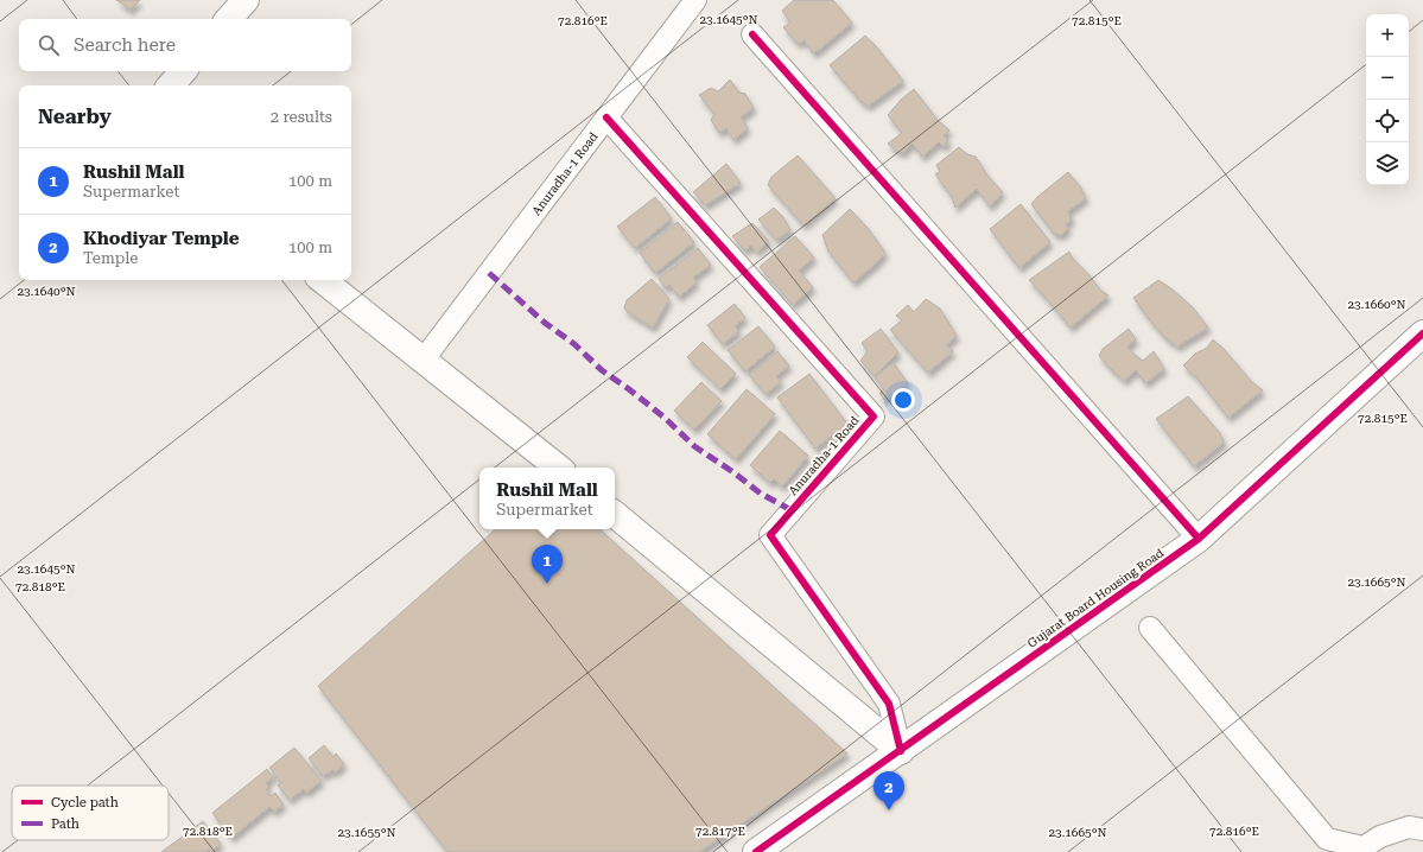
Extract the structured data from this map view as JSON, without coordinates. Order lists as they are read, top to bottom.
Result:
{
  "streets": {
    "street": ["Anuradha-1 Road", "Gujarat Board Housing Road"]
  },
  "crossings": [
    ["Anuradha-1 Road", "Gujarat Board Housing Road"]
  ],
  "legend": ["Cycle path", "Path"],
  "page": {
    "map_buttons": ["+", "−"],
    "search": "Search here",
    "heading": ["Nearby", "2 results"],
    "list": [
      {
        "mark": "1",
        "name": "Rushil Mall",
        "note": "Supermarket",
        "value": "100 m"
      },
      {
        "mark": "2",
        "name": "Khodiyar Temple",
        "note": "Temple",
        "value": "100 m"
      }
    ],
    "popup": ["Rushil Mall", "Supermarket"],
    "pins": ["1", "2"]
  },
  "coordinates": [
    "23.1645°N",
    "72.816°E",
    "72.815°E",
    "23.1640°N",
    "23.1660°N",
    "23.1665°N",
    "72.818°E",
    "72.817°E",
    "23.1655°N"
  ]
}
